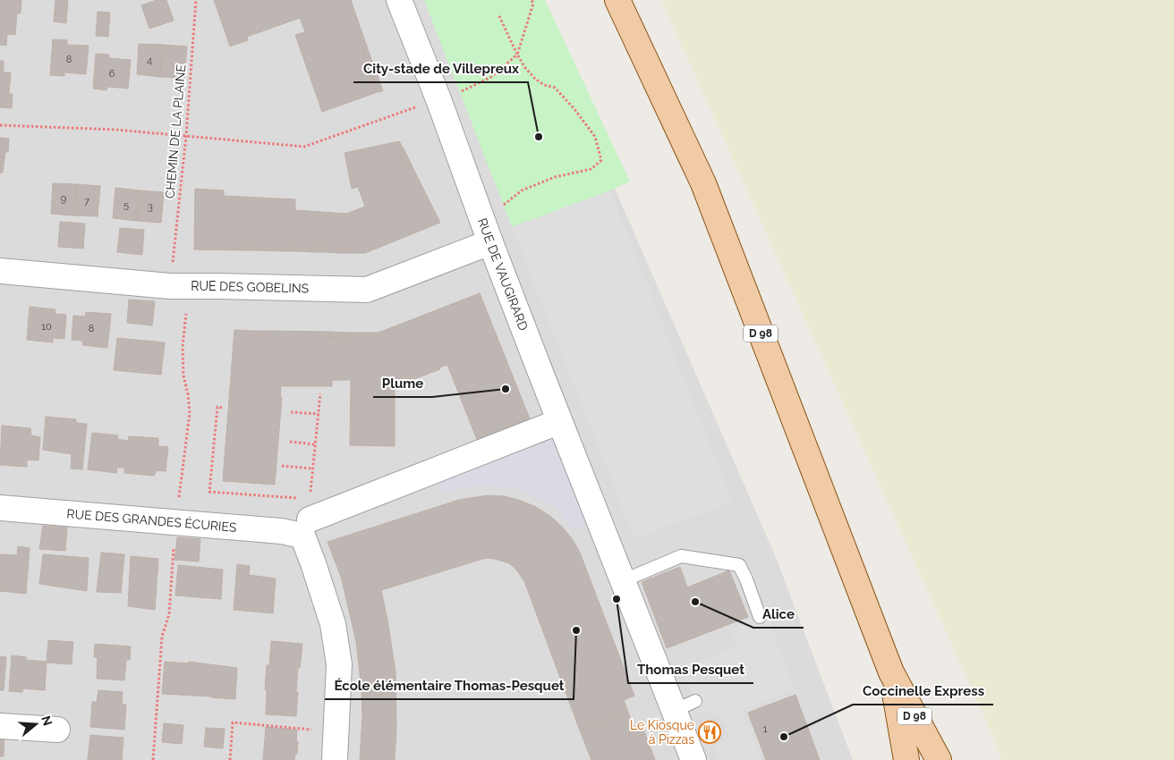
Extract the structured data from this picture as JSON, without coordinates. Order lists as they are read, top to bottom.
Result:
{
  "streets": {
    "main road": ["D 98"],
    "street": ["RUE DE VAUGIRARD", "RUE DES GOBELINS", "RUE DES GRANDES ÉCURIES"],
    "path": ["CHEMIN DE LA PLAINE"]
  },
  "crossings": [
    ["RUE DE VAUGIRARD", "RUE DES GOBELINS"]
  ],
  "places": {
    "other": [
      "City-stade de Villepreux",
      "Plume",
      "Thomas Pesquet",
      "Alice",
      "École élémentaire Thomas-Pesquet",
      "Coccinelle Express"
    ],
    "restaurant": ["Le Kiosque à Pizzas"]
  },
  "house_numbers": [
    "8",
    "4",
    "6",
    "9",
    "7",
    "5",
    "3",
    "10",
    "8",
    "1"
  ],
  "north": "right"
}
